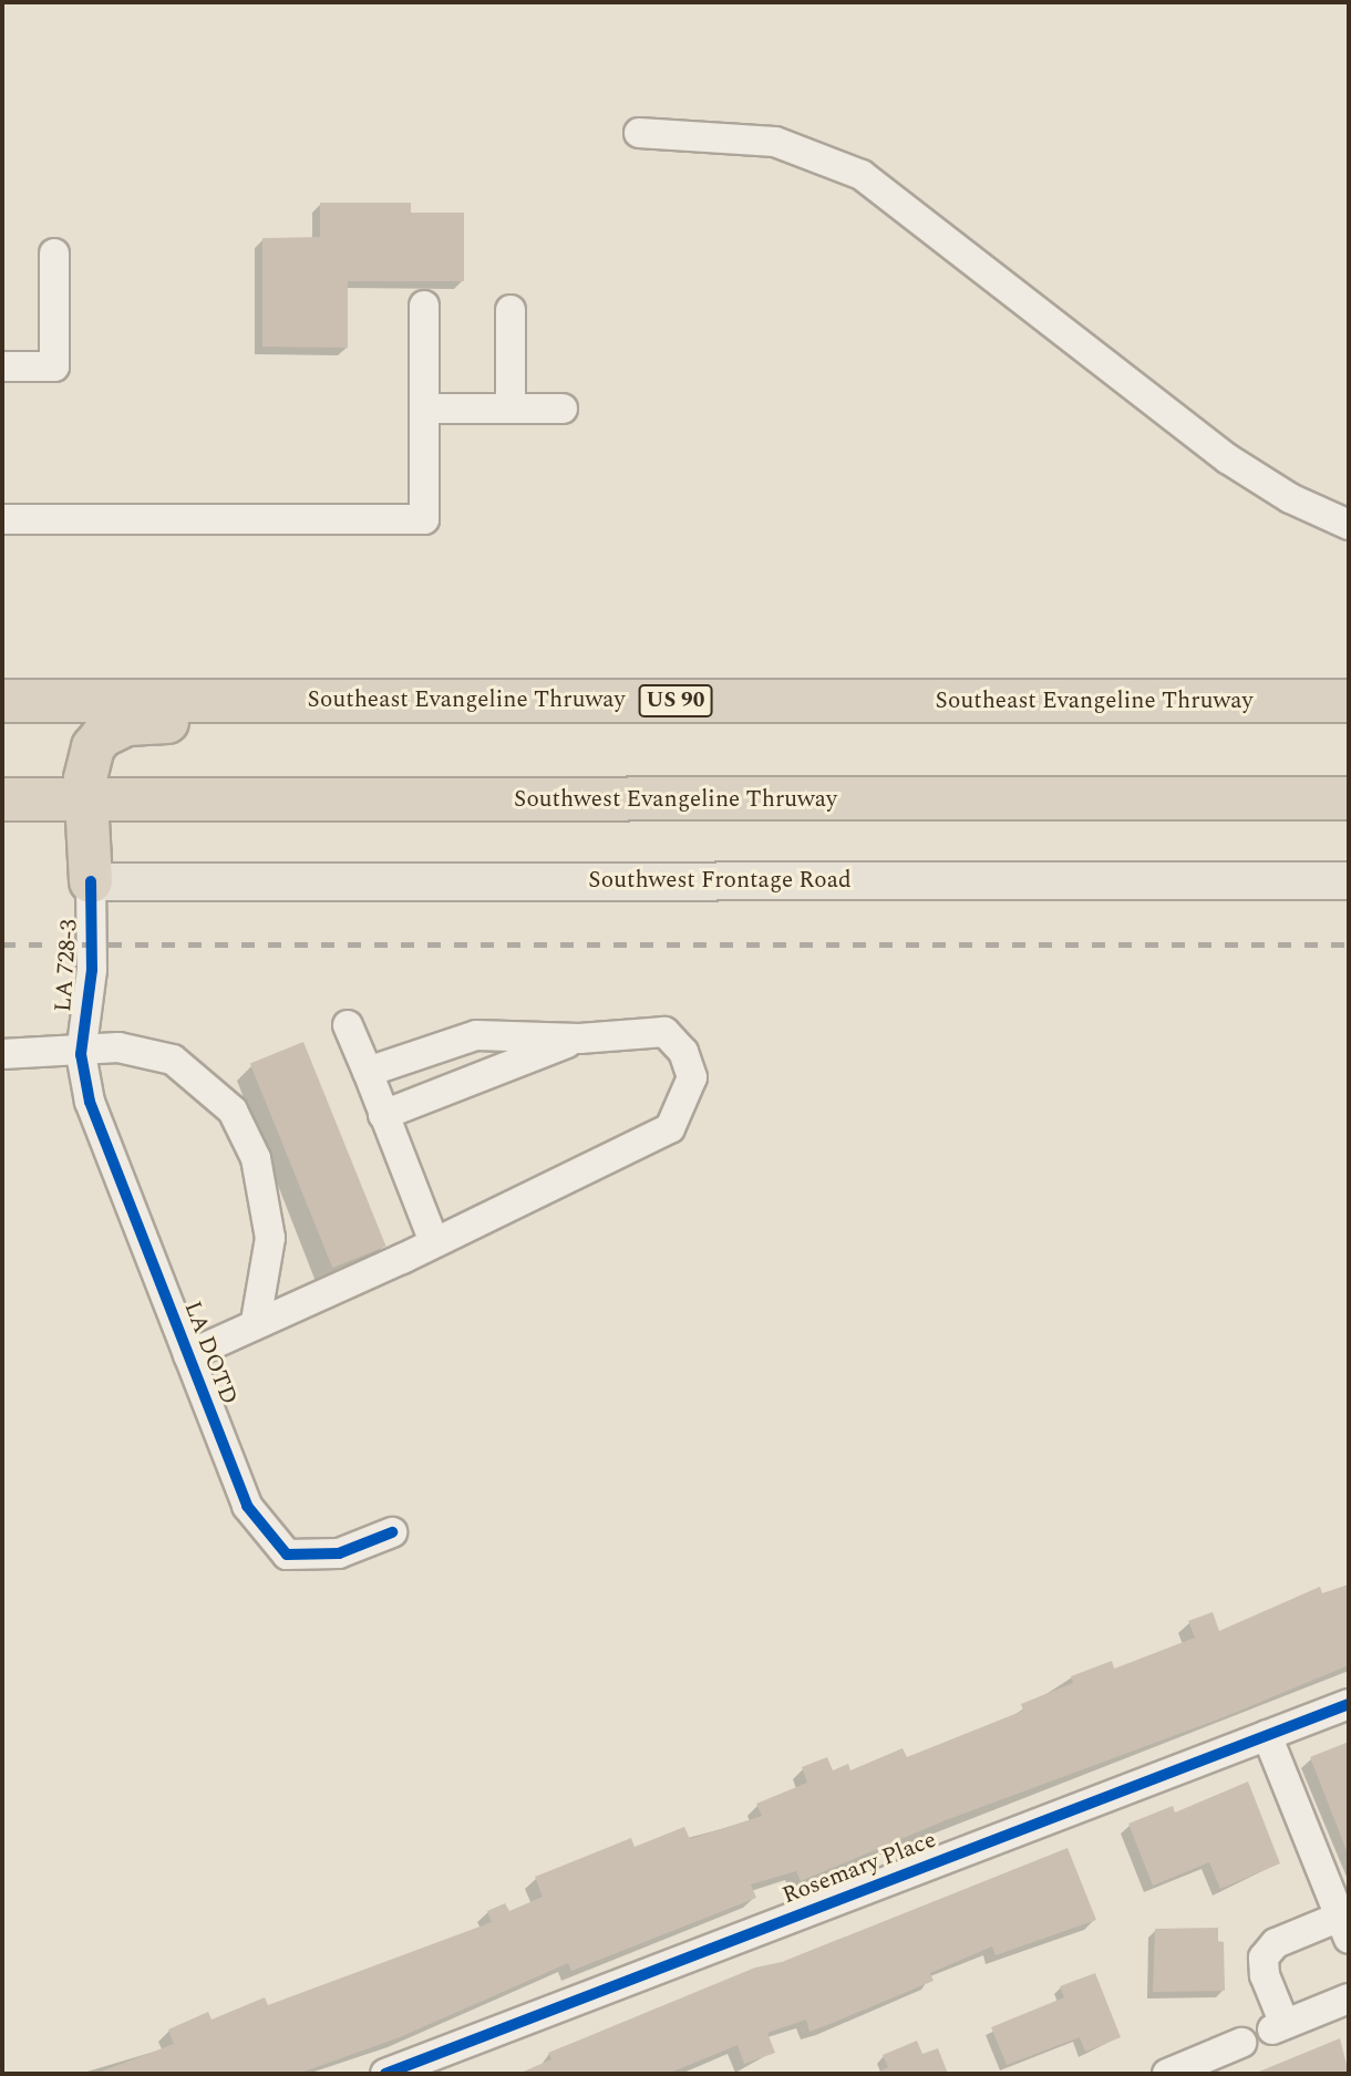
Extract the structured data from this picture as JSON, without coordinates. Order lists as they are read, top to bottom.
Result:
{
  "streets": {
    "highway": ["Southeast Evangeline Thruway", "US 90", "Southwest Evangeline Thruway"],
    "main road": ["Southwest Frontage Road"],
    "street": ["LA 728-3", "LA DOTD", "Rosemary Place"]
  },
  "crossings": [
    ["Southwest Frontage Road", "LA 728-3"],
    ["LA 728-3", "LA DOTD"]
  ]
}
